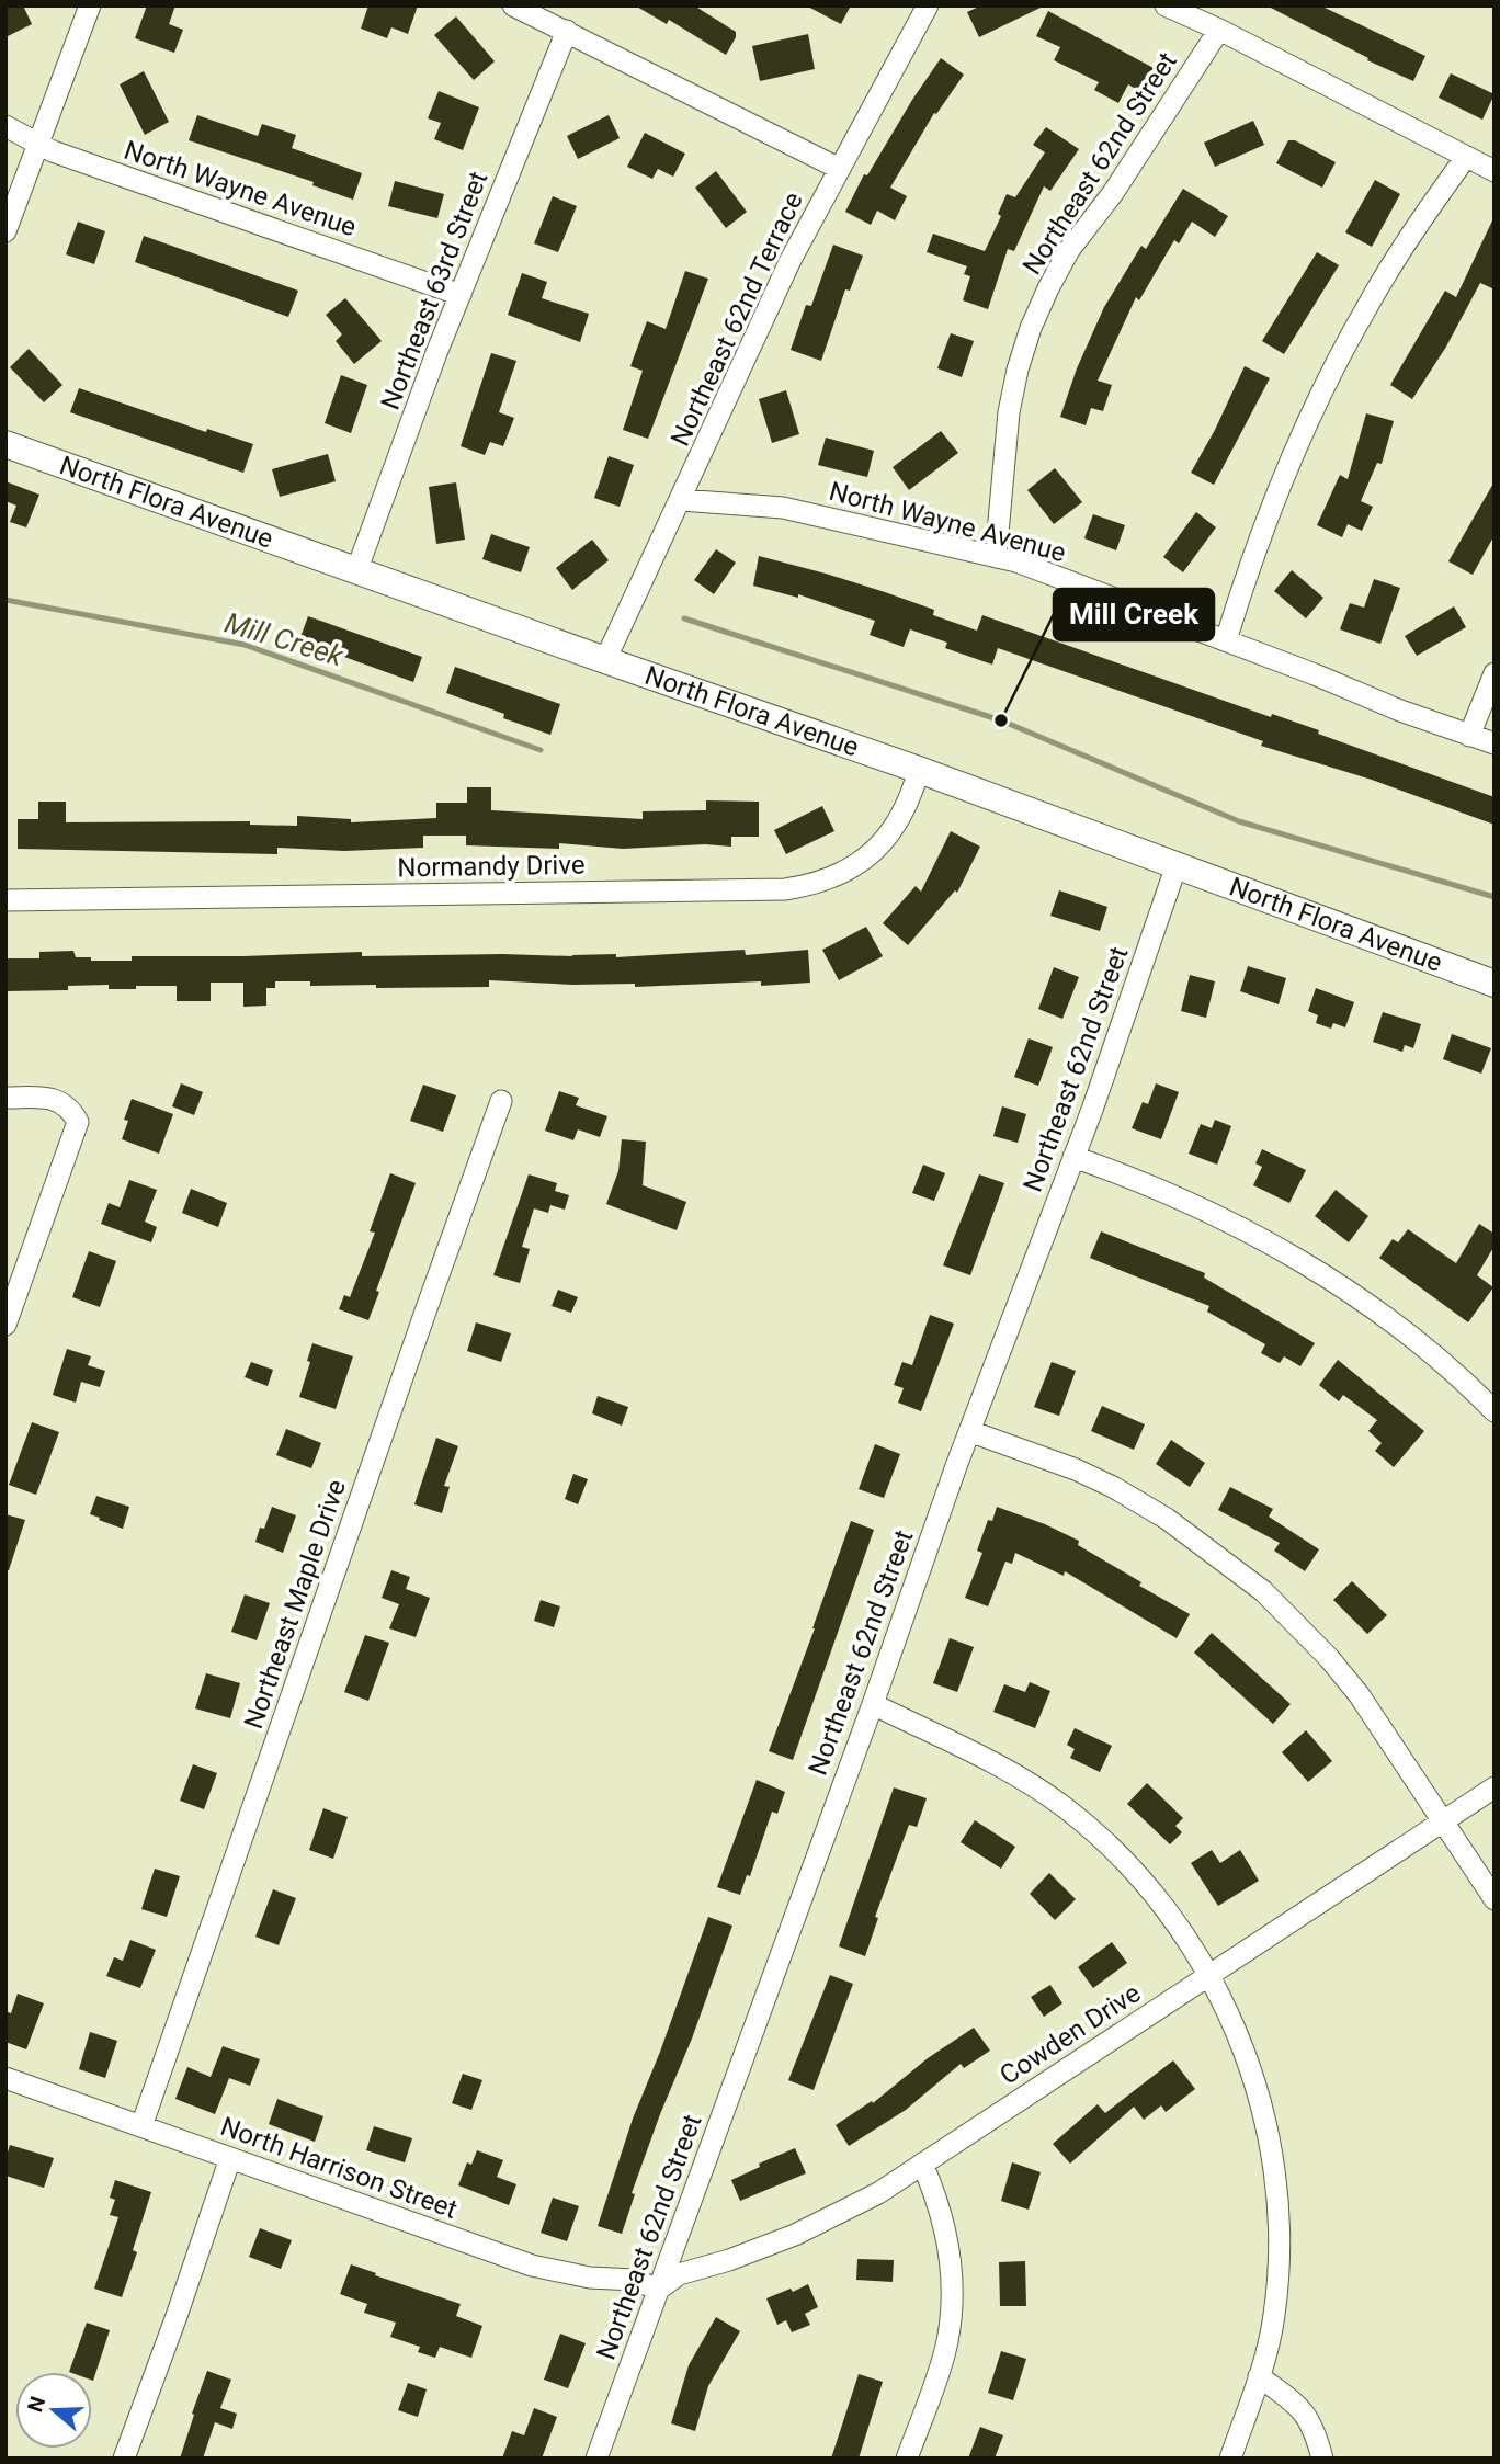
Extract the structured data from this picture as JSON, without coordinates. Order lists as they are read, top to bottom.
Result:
{
  "streets": {
    "street": [
      "Northeast 62nd Street",
      "North Wayne Avenue",
      "Northeast 63rd Street",
      "Northeast 62nd Terrace",
      "North Flora Avenue",
      "Normandy Drive",
      "Northeast Maple Drive",
      "Cowden Drive",
      "North Harrison Street"
    ]
  },
  "crossings": [
    ["Northeast 62nd Street", "North Wayne Avenue"],
    ["Northeast 62nd Street", "North Flora Avenue"],
    ["Northeast 62nd Street", "Cowden Drive"],
    ["Northeast 62nd Street", "North Harrison Street"],
    ["North Wayne Avenue", "Northeast 63rd Street"],
    ["North Wayne Avenue", "Northeast 62nd Terrace"],
    ["Northeast 63rd Street", "North Flora Avenue"],
    ["Northeast 62nd Terrace", "North Flora Avenue"],
    ["North Flora Avenue", "Normandy Drive"],
    ["Northeast Maple Drive", "North Harrison Street"],
    ["Cowden Drive", "North Harrison Street"]
  ],
  "water": ["Mill Creek"],
  "places": ["Mill Creek"],
  "north": "left"
}
